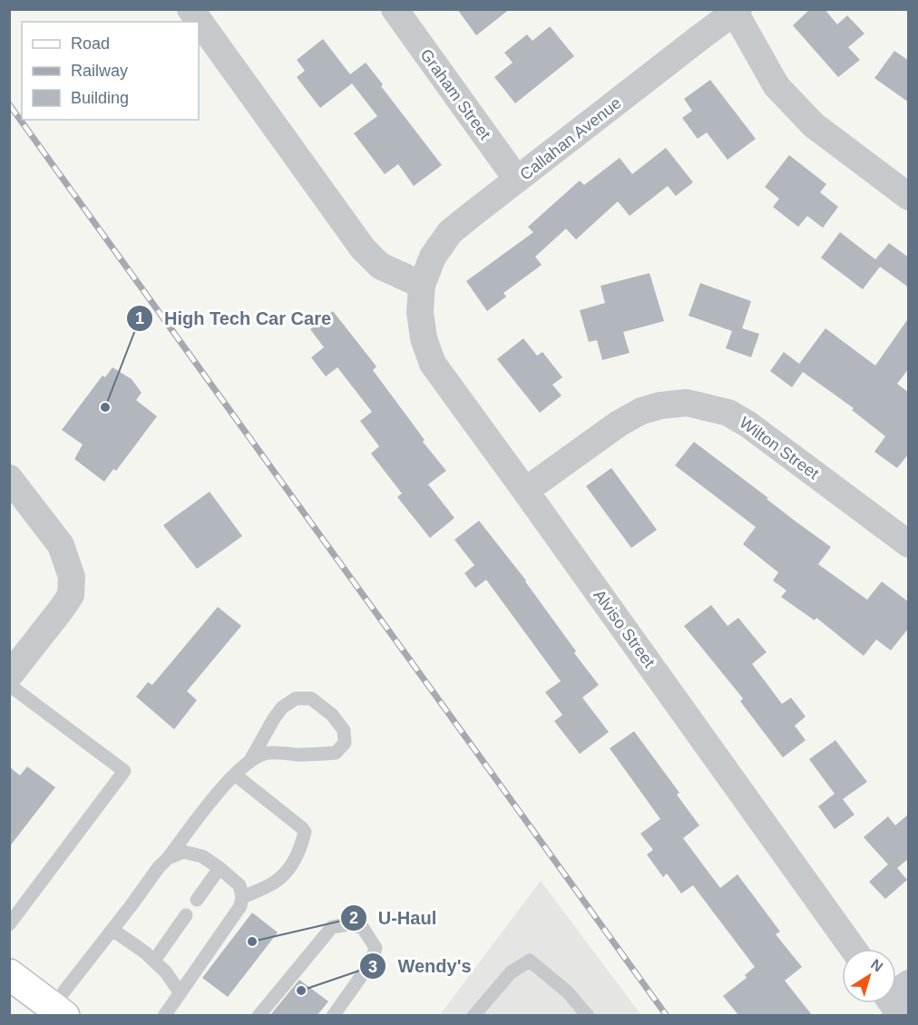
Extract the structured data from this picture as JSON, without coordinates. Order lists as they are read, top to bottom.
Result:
{
  "streets": {
    "street": [
      "Graham Street",
      "Callahan Avenue",
      "Wilton Street",
      "Alviso Street"
    ]
  },
  "crossings": [
    ["Graham Street", "Callahan Avenue"],
    ["Callahan Avenue", "Alviso Street"],
    ["Wilton Street", "Alviso Street"]
  ],
  "places": ["High Tech Car Care", "U-Haul", "Wendy's"],
  "legend": ["Road", "Railway", "Building"],
  "north": "top right"
}
